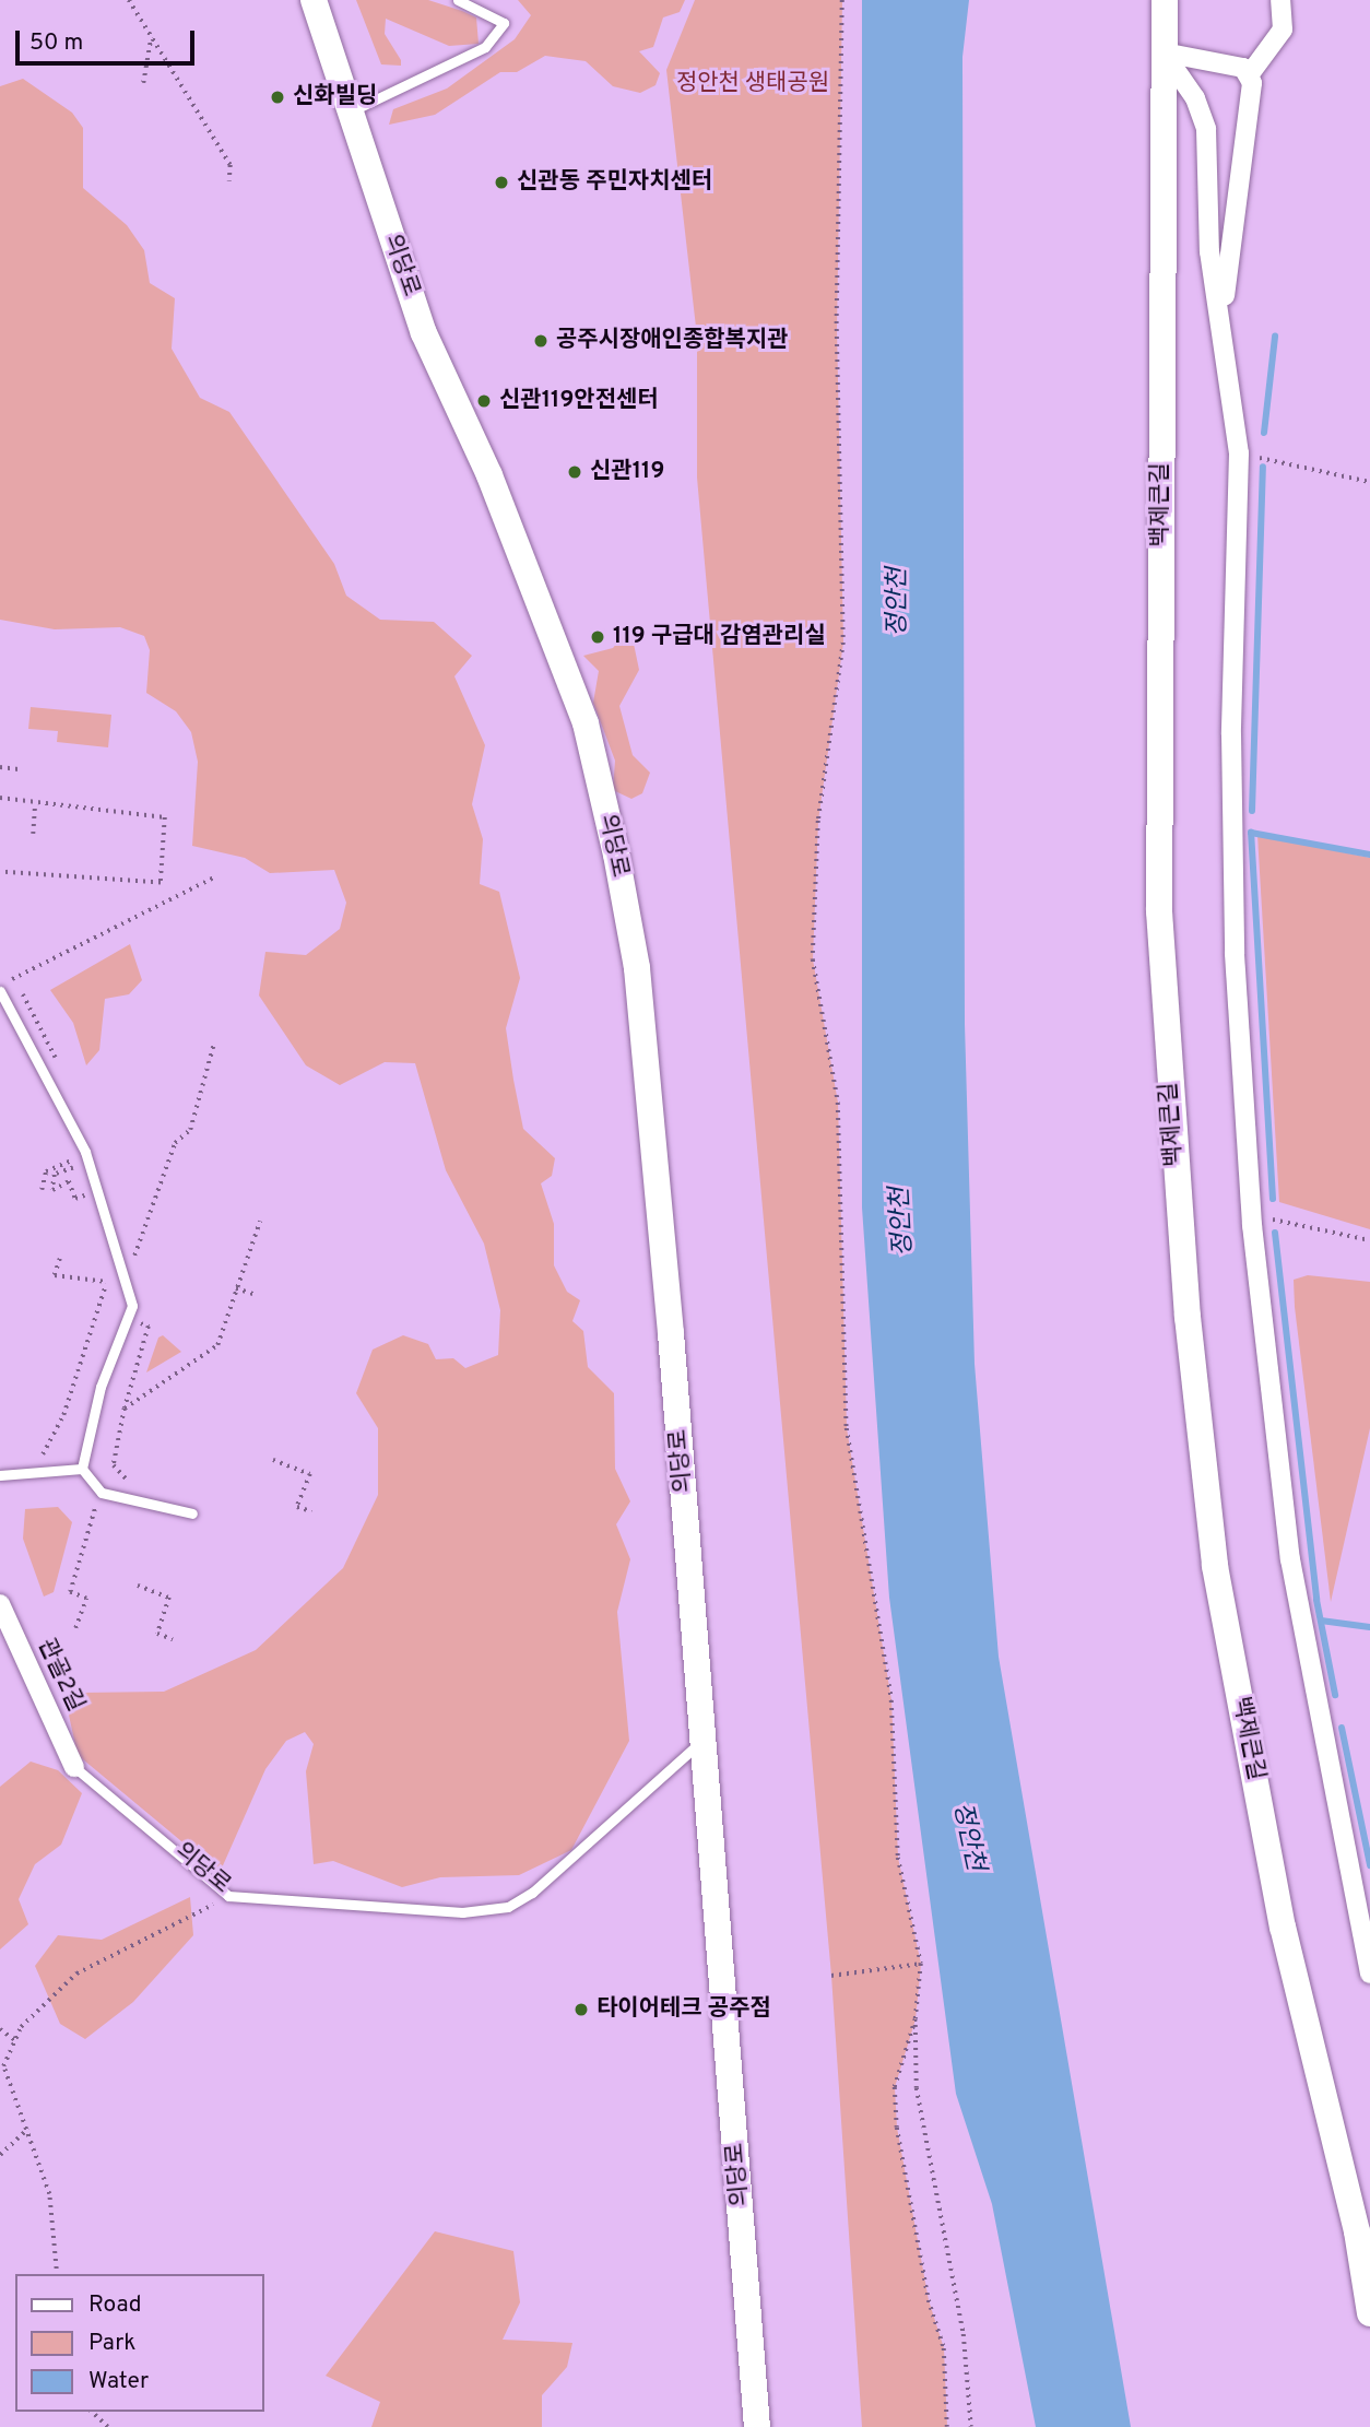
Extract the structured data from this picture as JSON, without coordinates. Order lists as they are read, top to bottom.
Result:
{
  "streets": {
    "main road": ["의당로", "백제큰길"],
    "street": ["관골2길"]
  },
  "crossings": [
    ["의당로", "관골2길"]
  ],
  "water": ["정안천"],
  "parks": ["정안천 생태공원"],
  "places": [
    "신화빌딩",
    "신관동 주민자치센터",
    "공주시장애인종합복지관",
    "신관119안전센터",
    "신관119",
    "119 구급대 감염관리실",
    "타이어테크 공주점"
  ],
  "legend": ["Road", "Park", "Water"],
  "scale_bar": "50 m"
}
